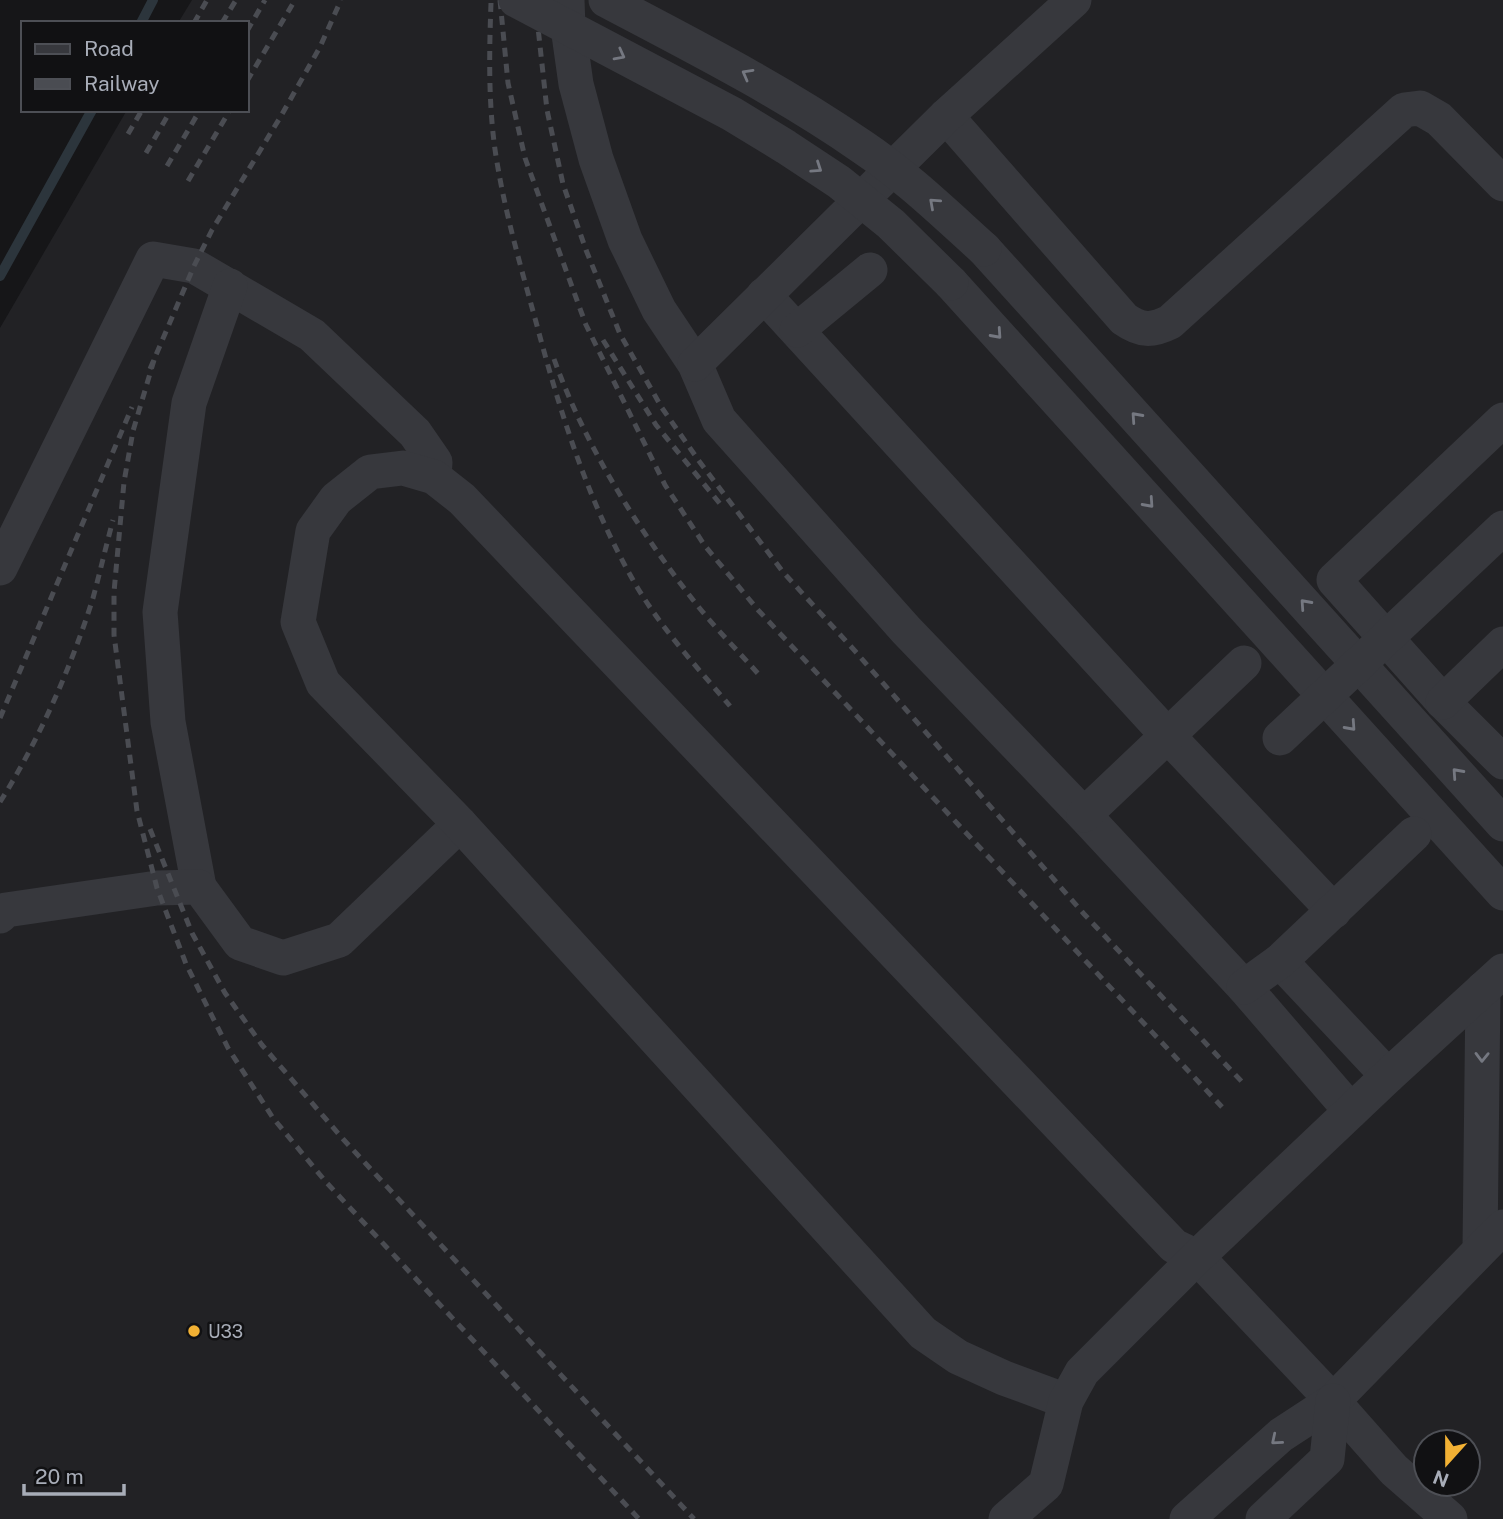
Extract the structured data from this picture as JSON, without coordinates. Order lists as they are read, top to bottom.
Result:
{
  "places": ["U33"],
  "legend": ["Road", "Railway"],
  "scale_bar": "20 m",
  "north": "bottom"
}
